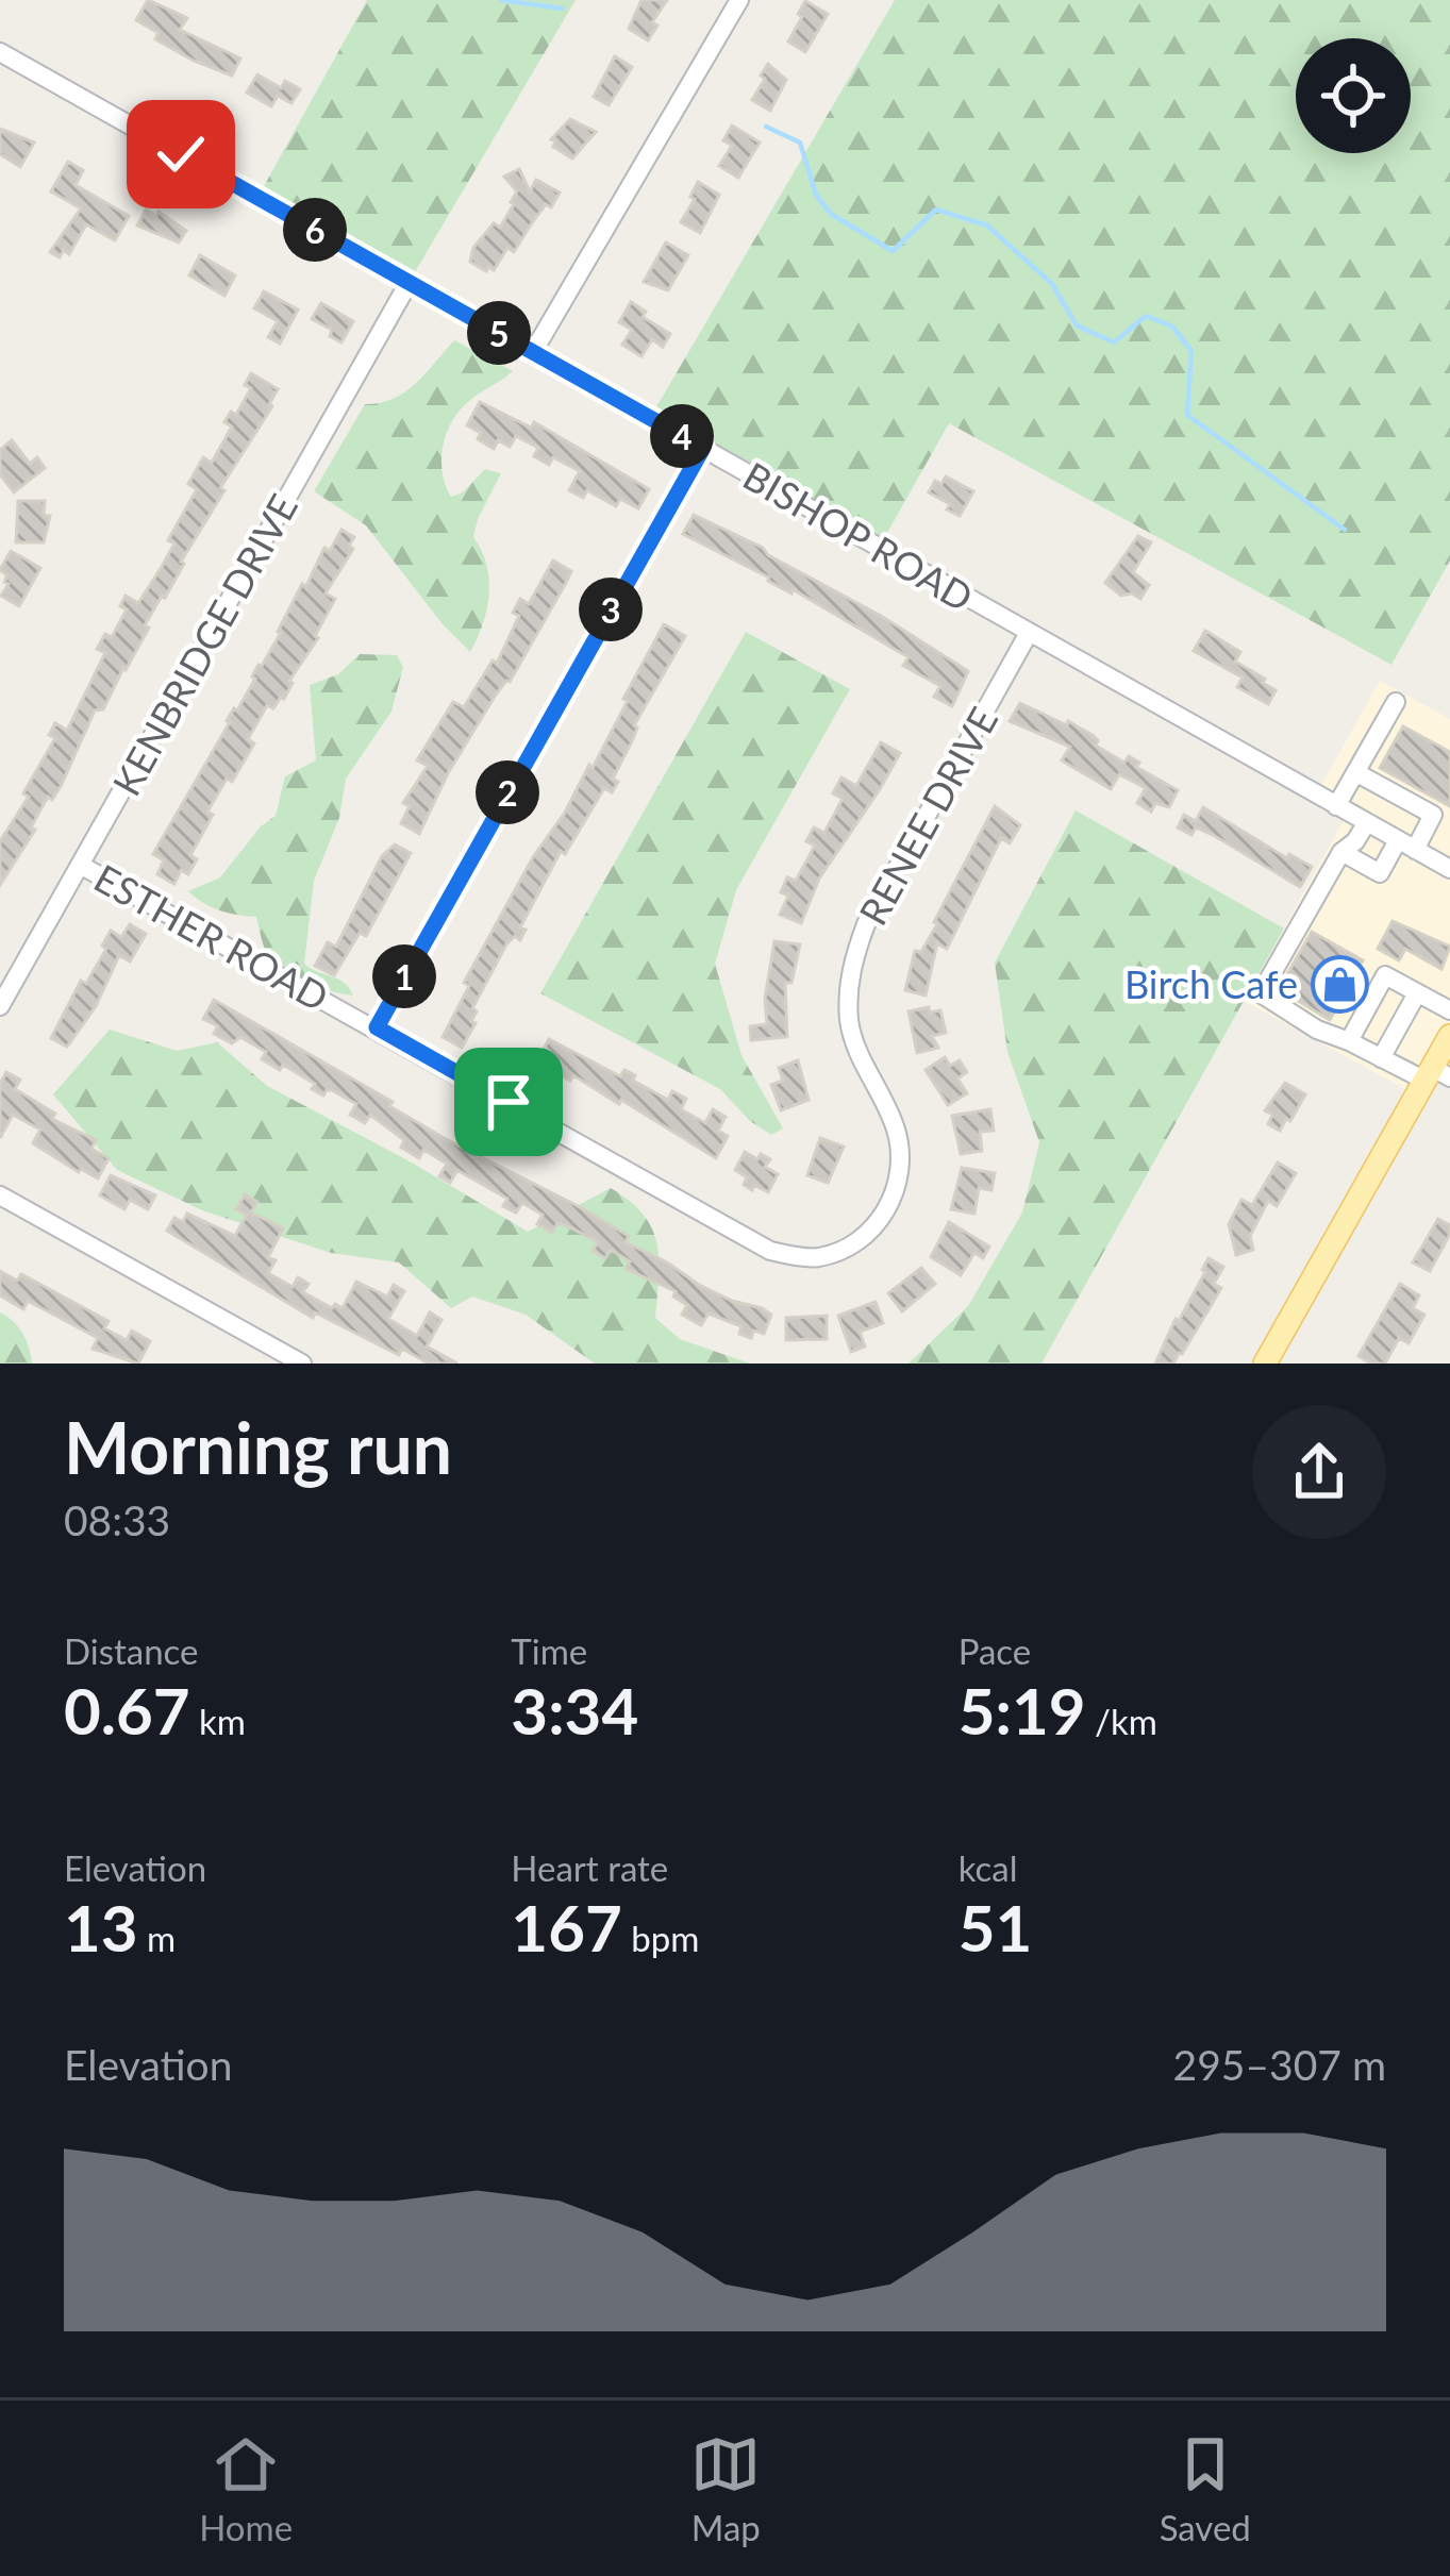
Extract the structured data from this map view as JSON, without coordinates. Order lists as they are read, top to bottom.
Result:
{
  "streets": {
    "street": [
      "BISHOP ROAD",
      "KENBRIDGE DRIVE",
      "RENEE DRIVE",
      "ESTHER ROAD"
    ]
  },
  "crossings": [
    ["BISHOP ROAD", "KENBRIDGE DRIVE"],
    ["BISHOP ROAD", "RENEE DRIVE"],
    ["KENBRIDGE DRIVE", "ESTHER ROAD"],
    ["RENEE DRIVE", "ESTHER ROAD"]
  ],
  "places": {
    "shop": ["Birch Cafe"]
  },
  "page": {
    "pins": [
      "6",
      "5",
      "4",
      "3",
      "2",
      "1"
    ],
    "heading": ["Morning run", "08:33"],
    "stats": [
      ["Distance", "0.67 km"],
      ["Time", "3:34"],
      ["Pace", "5:19 /km"],
      ["Elevation", "13 m"],
      ["Heart rate", "167 bpm"],
      ["kcal", "51"]
    ],
    "chart": ["Elevation", "295–307 m"],
    "tabs": ["Home", "Map", "Saved"]
  }
}
